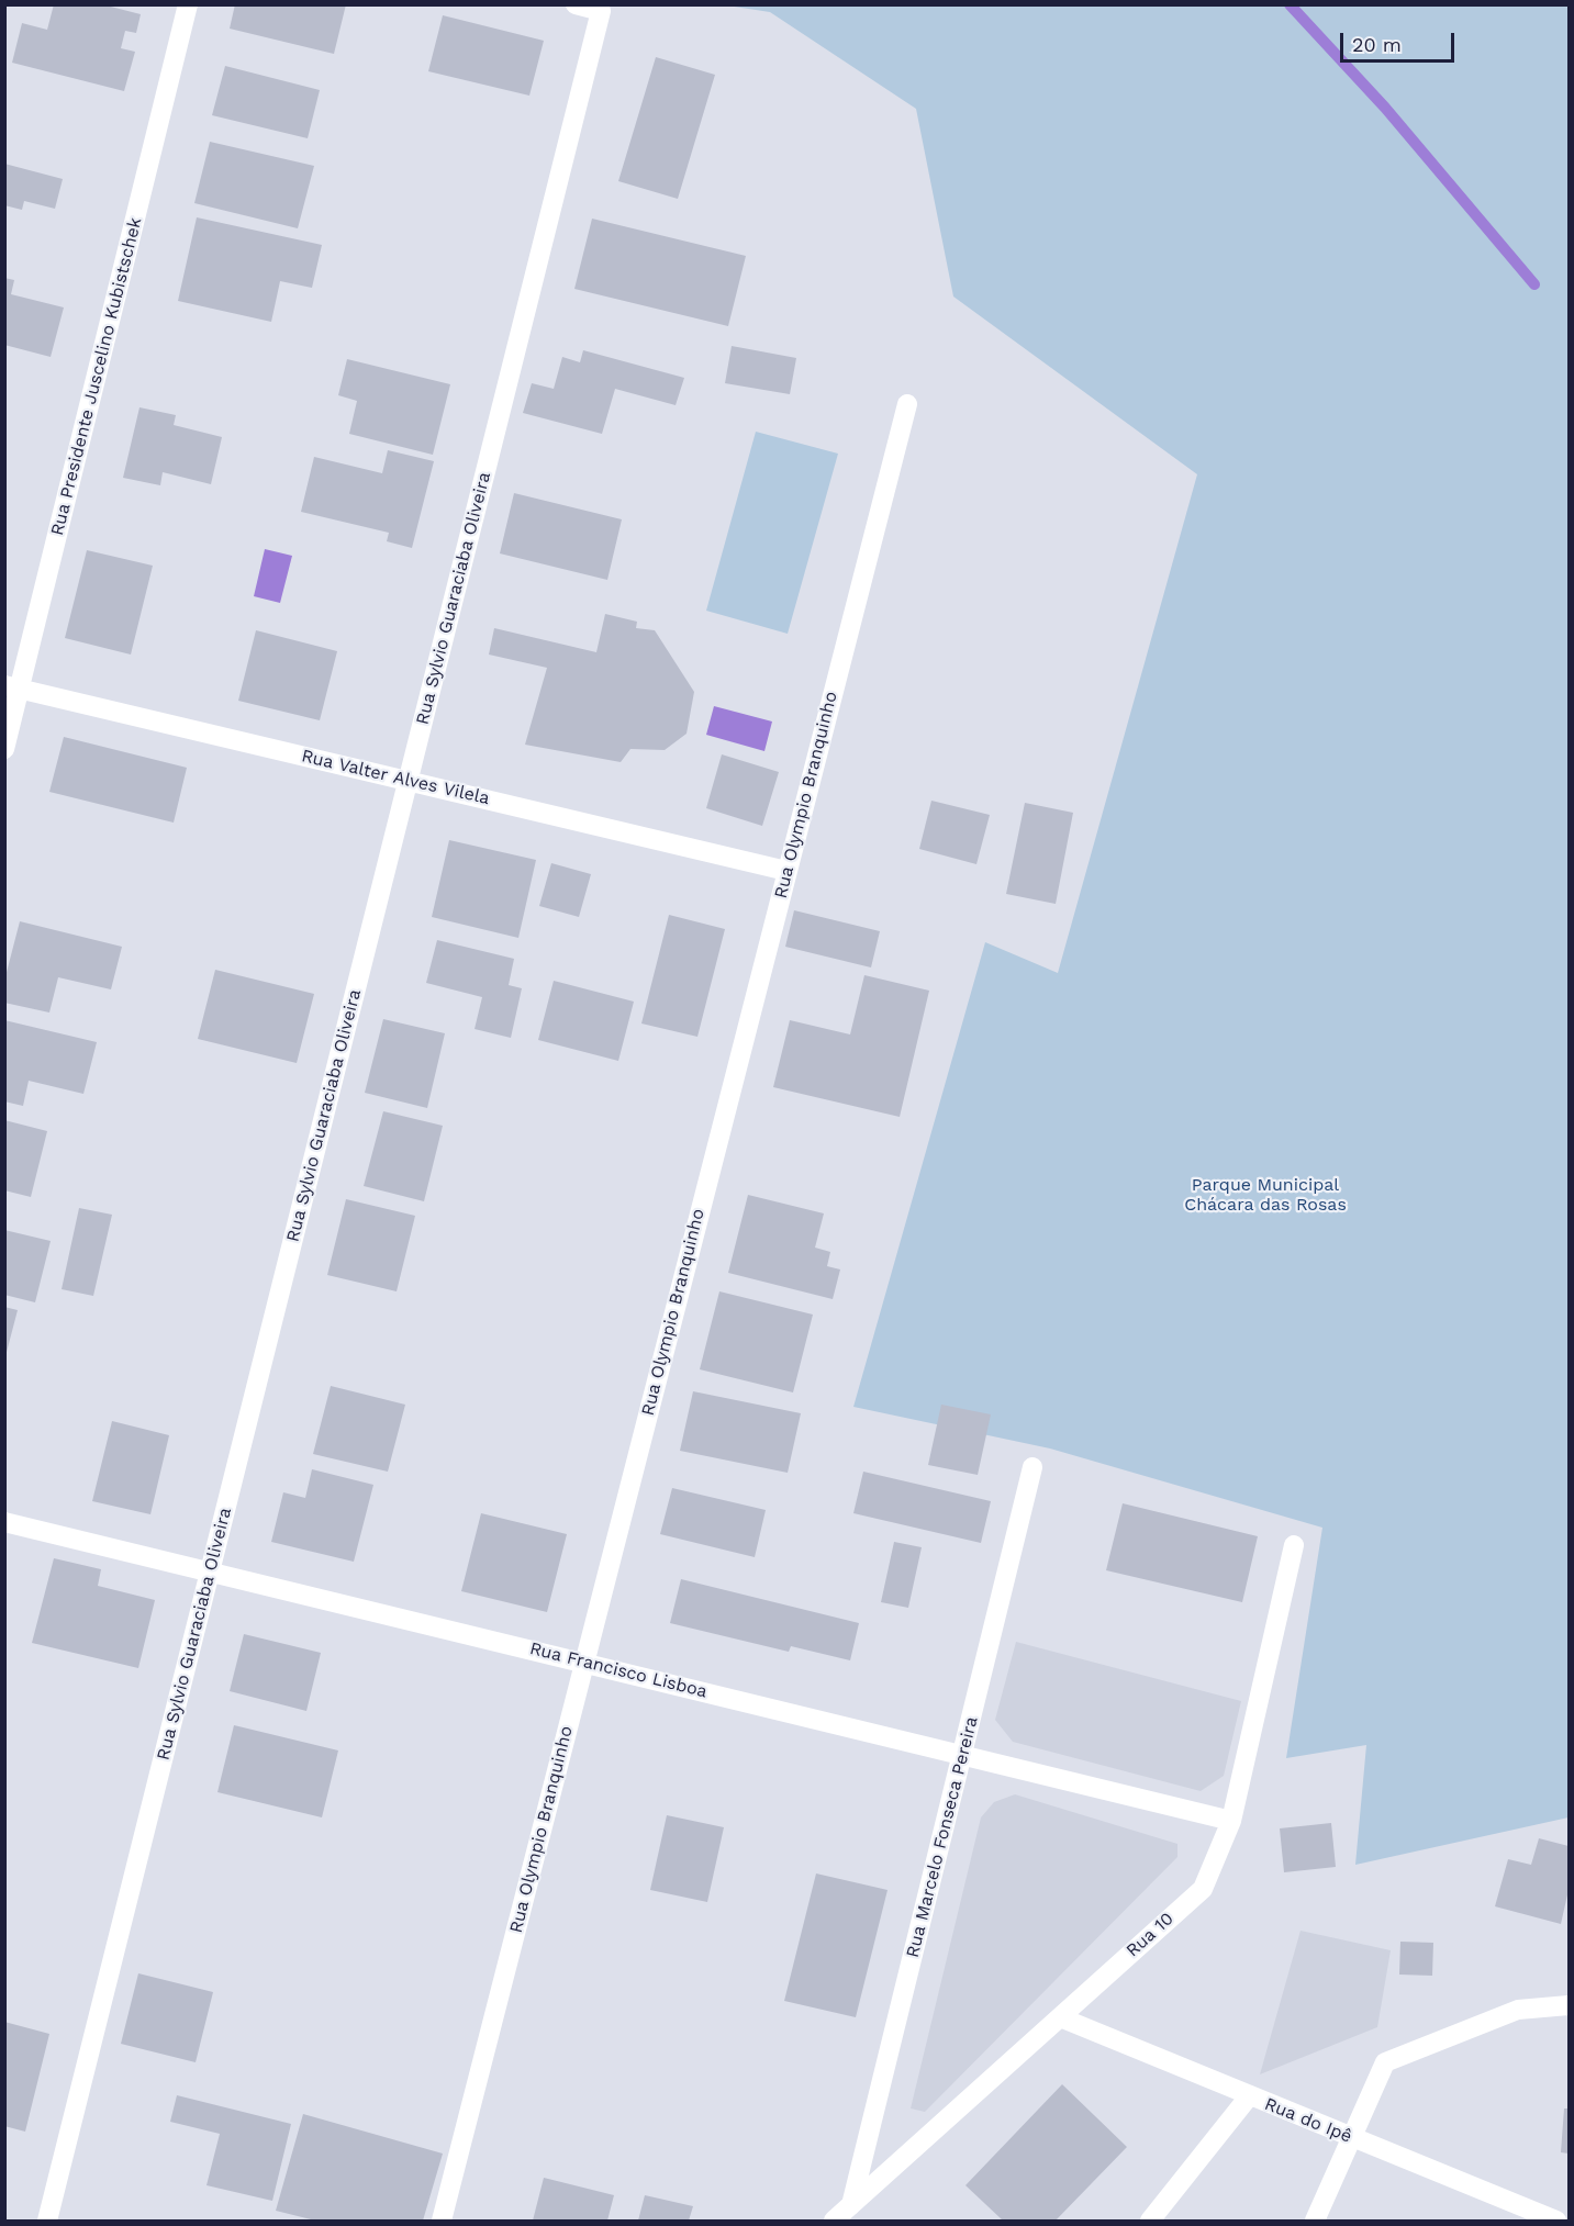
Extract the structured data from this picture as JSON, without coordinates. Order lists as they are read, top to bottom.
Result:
{
  "streets": {
    "street": [
      "Rua Presidente Juscelino Kubistschek",
      "Rua Sylvio Guaraciaba Oliveira",
      "Rua Valter Alves Vilela",
      "Rua Olympio Branquinho",
      "Rua Francisco Lisboa",
      "Rua Marcelo Fonseca Pereira",
      "Rua 10",
      "Rua do Ipê"
    ]
  },
  "crossings": [
    ["Rua Presidente Juscelino Kubistschek", "Rua Valter Alves Vilela"],
    ["Rua Sylvio Guaraciaba Oliveira", "Rua Valter Alves Vilela"],
    ["Rua Sylvio Guaraciaba Oliveira", "Rua Francisco Lisboa"],
    ["Rua Valter Alves Vilela", "Rua Olympio Branquinho"],
    ["Rua Olympio Branquinho", "Rua Francisco Lisboa"],
    ["Rua Francisco Lisboa", "Rua Marcelo Fonseca Pereira"],
    ["Rua Francisco Lisboa", "Rua 10"],
    ["Rua Marcelo Fonseca Pereira", "Rua 10"],
    ["Rua 10", "Rua do Ipê"]
  ],
  "parks": ["Parque Municipal Chácara das Rosas"],
  "scale_bar": "20 m"
}
